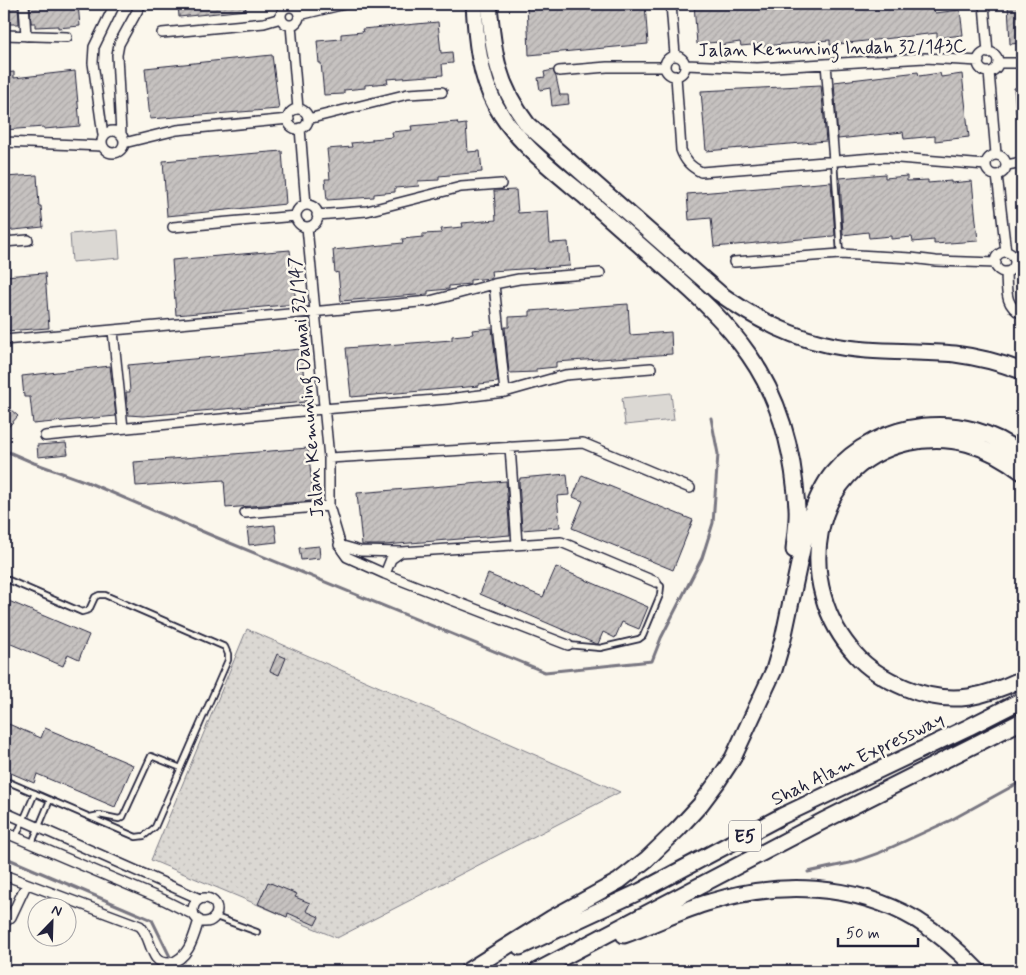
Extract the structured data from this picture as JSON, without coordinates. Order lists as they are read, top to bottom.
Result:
{
  "streets": {
    "highway": ["Shah Alam Expressway", "E5"],
    "street": ["Jalan Kemuning Indah 32/143C", "Jalan Kemuning Damai 32/147"]
  },
  "scale_bar": "50 m",
  "north": "top right"
}
